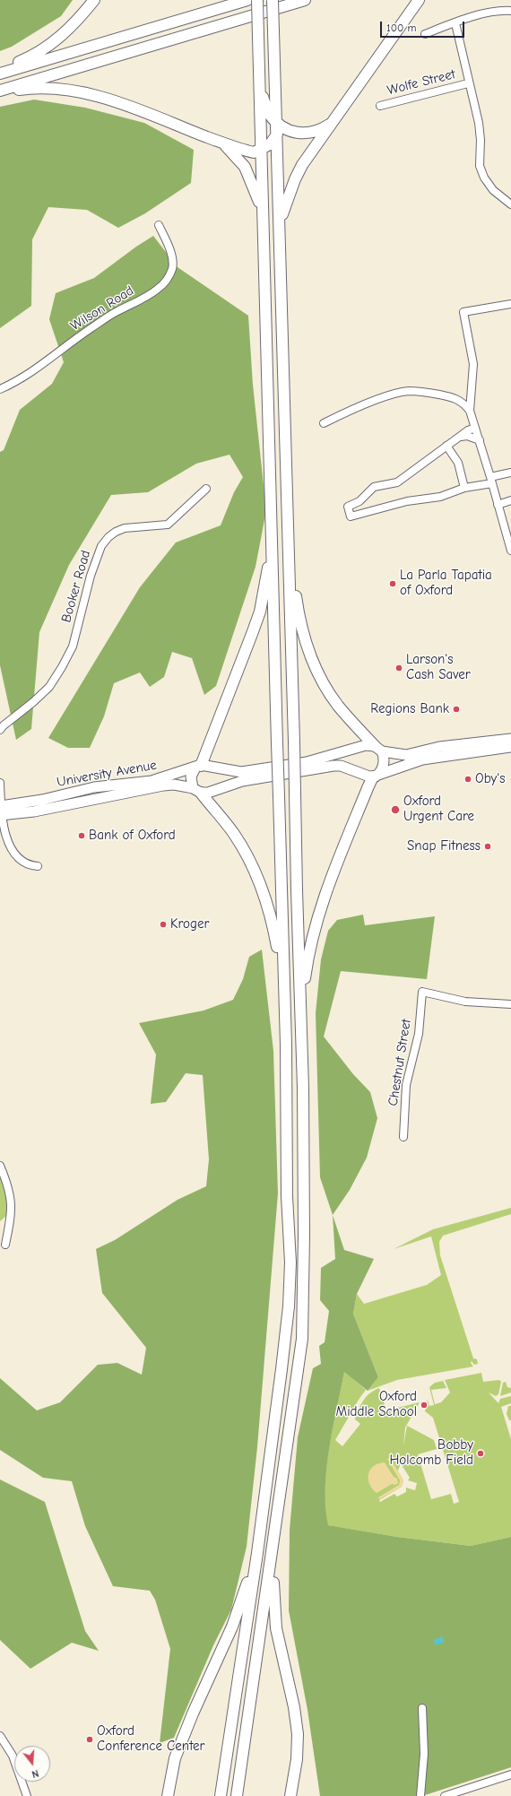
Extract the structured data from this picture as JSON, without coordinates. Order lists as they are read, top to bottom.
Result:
{
  "streets": {
    "main road": ["University Avenue"],
    "street": [
      "Wolfe Street",
      "Wilson Road",
      "Booker Road",
      "Chestnut Street"
    ]
  },
  "places": [
    "La Parla Tapatia of Oxford",
    "Larson's Cash Saver",
    "Regions Bank",
    "Oby's",
    "Oxford Urgent Care",
    "Bank of Oxford",
    "Snap Fitness",
    "Kroger",
    "Oxford Middle School",
    "Bobby Holcomb Field",
    "Oxford Conference Center"
  ],
  "scale_bar": "100 m",
  "north": "bottom"
}
